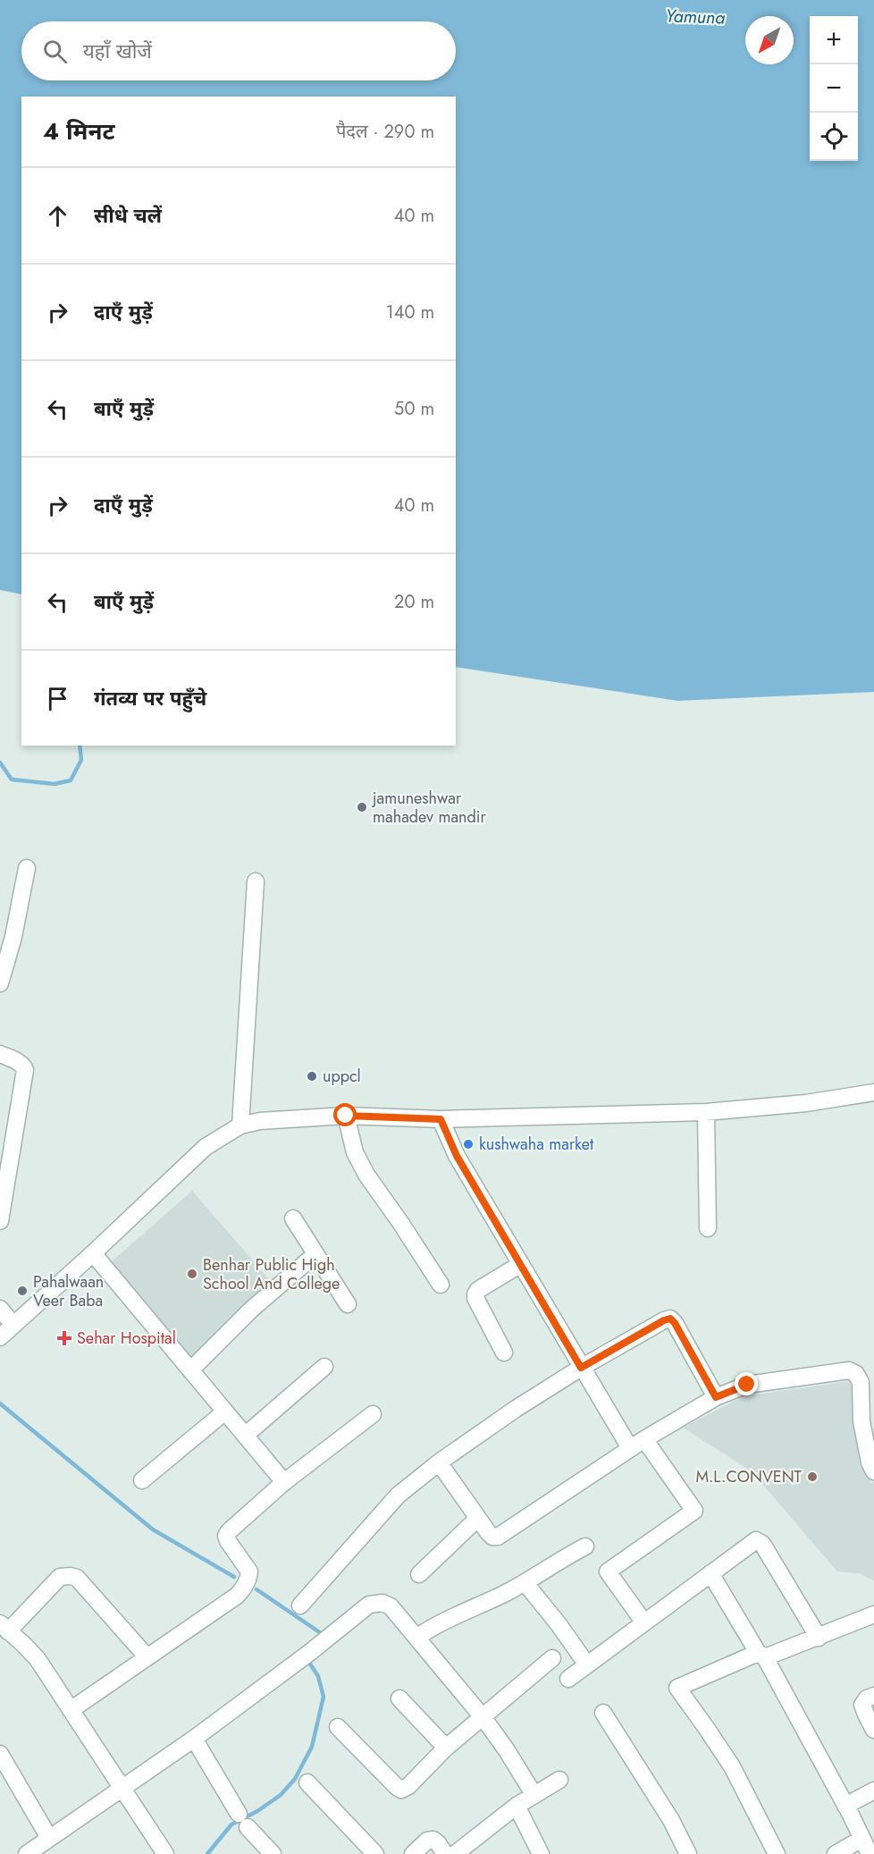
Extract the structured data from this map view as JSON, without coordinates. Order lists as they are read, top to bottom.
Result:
{
  "water": ["Yamuna"],
  "places": {
    "other": [
      "jamuneshwar mahadev mandir",
      "uppcl",
      "kushwaha market",
      "Benhar Public High School And College",
      "Pahalwaan Veer Baba",
      "M.L.CONVENT"
    ],
    "health": ["Sehar Hospital"]
  },
  "north": "bottom left",
  "page": {
    "map_buttons": ["+", "−"],
    "search": "यहाँ खोजें",
    "heading": ["4 मिनट", "पैदल · 290 m"],
    "list": [
      ["सीधे चलें", "40 m"],
      ["दाएँ मुड़ें", "140 m"],
      ["बाएँ मुड़ें", "50 m"],
      ["दाएँ मुड़ें", "40 m"],
      ["बाएँ मुड़ें", "20 m"],
      "गंतव्य पर पहुँचे"
    ]
  }
}
